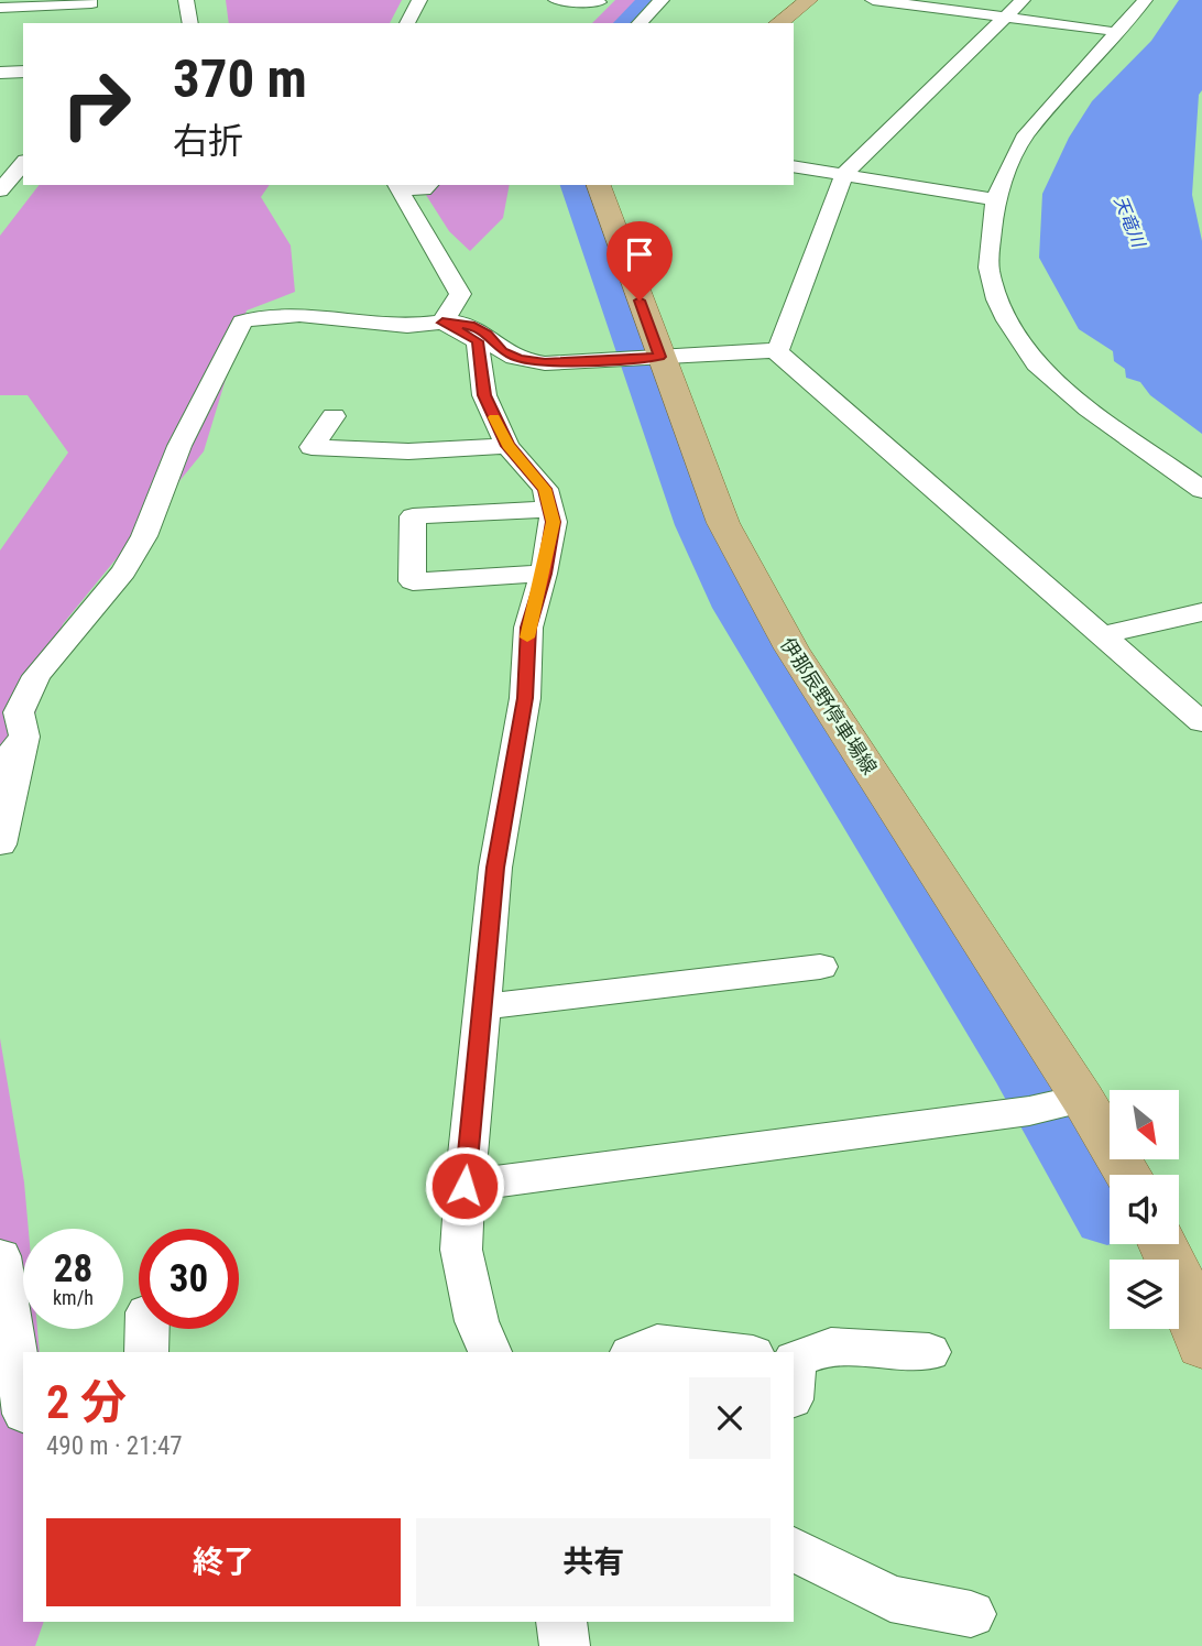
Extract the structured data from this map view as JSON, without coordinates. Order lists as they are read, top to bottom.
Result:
{
  "streets": {
    "main road": ["伊那辰野停車場線"]
  },
  "water": ["天竜川"],
  "north": "bottom right",
  "page": {
    "turn": ["370 m", "右折"],
    "speed": "28 km/h",
    "limit": "30",
    "heading": ["2 分", "490 m · 21:47"],
    "buttons": ["終了", "共有"]
  }
}
